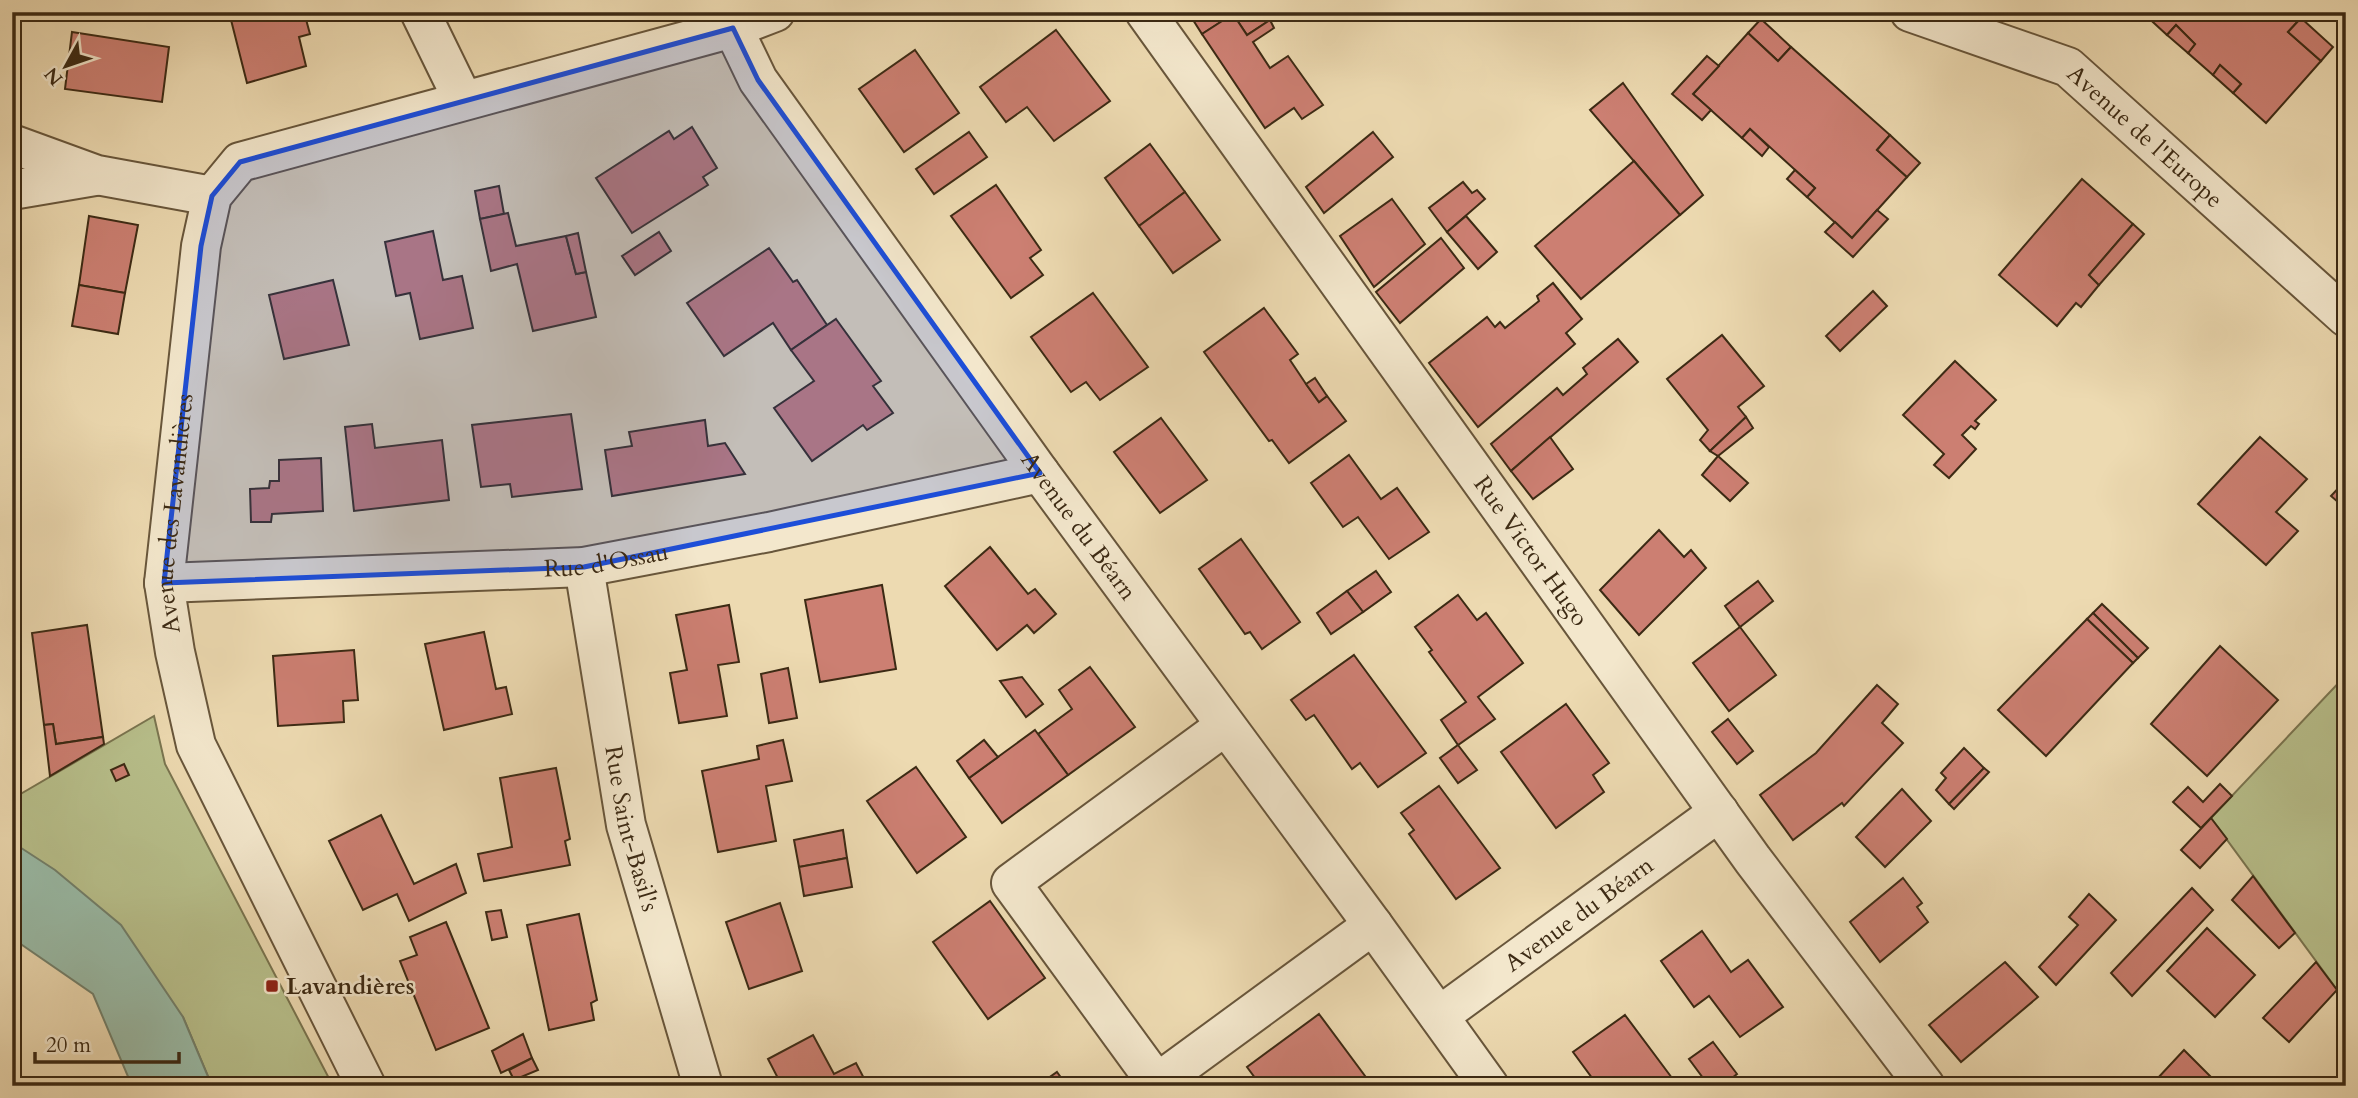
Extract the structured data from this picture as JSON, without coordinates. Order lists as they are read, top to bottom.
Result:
{
  "streets": {
    "street": [
      "Avenue de l'Europe",
      "Avenue des Lavandières",
      "Avenue du Béarn",
      "Rue Victor Hugo",
      "Rue d'Ossau",
      "Rue Saint-Basil's"
    ]
  },
  "crossings": [
    ["Avenue des Lavandières", "Rue d'Ossau"],
    ["Avenue du Béarn", "Rue Victor Hugo"],
    ["Avenue du Béarn", "Rue d'Ossau"],
    ["Rue d'Ossau", "Rue Saint-Basil's"]
  ],
  "places": {
    "transit": ["Lavandières"]
  },
  "scale_bar": "20 m",
  "north": "bottom left"
}
